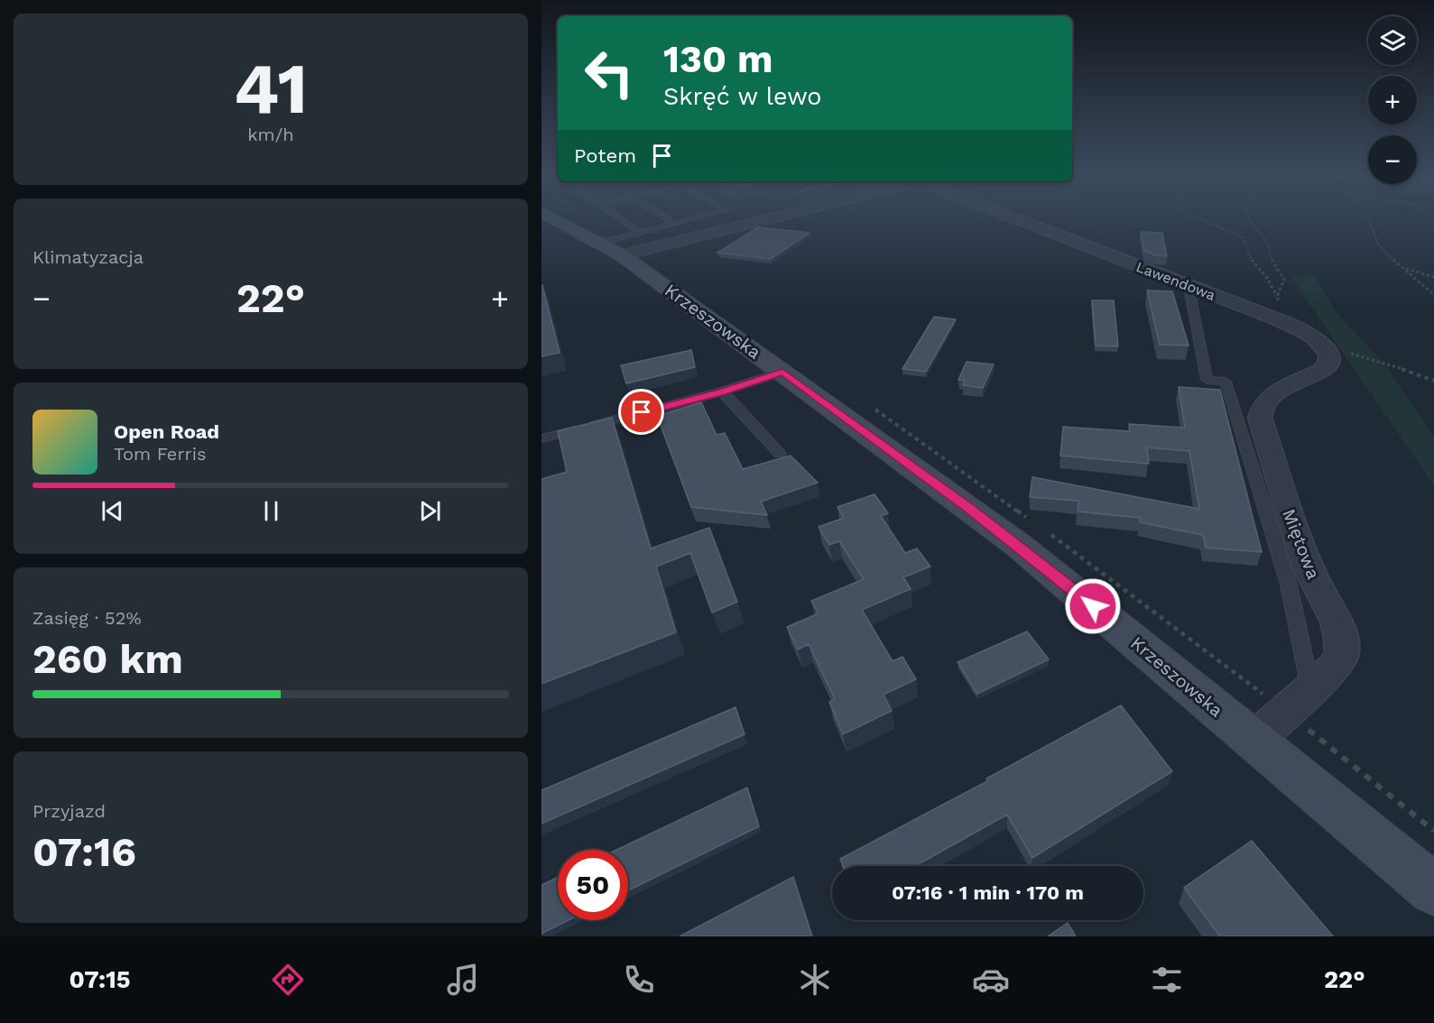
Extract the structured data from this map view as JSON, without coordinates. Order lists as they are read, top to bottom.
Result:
{
  "streets": {
    "main road": ["Krzeszowska"],
    "street": ["Lawendowa", "Miętowa"]
  },
  "crossings": [
    ["Lawendowa", "Miętowa"],
    ["Krzeszowska", "Miętowa"]
  ],
  "page": {
    "tile": [
      ["41", "km/h"],
      "Klimatyzacja",
      ["Zasięg · 52%", "260 km"],
      ["Przyjazd", "07:16"]
    ],
    "map_buttons": ["+", "−"],
    "turn": ["130 m", "Skręć w lewo"],
    "then": "Potem",
    "heat": ["−", "22°", "+"],
    "song": ["Open Road", "Tom Ferris"],
    "limit": "50",
    "trip": "07:16 · 1 min · 170 m",
    "tabs": ["07:15", "22°"]
  }
}
